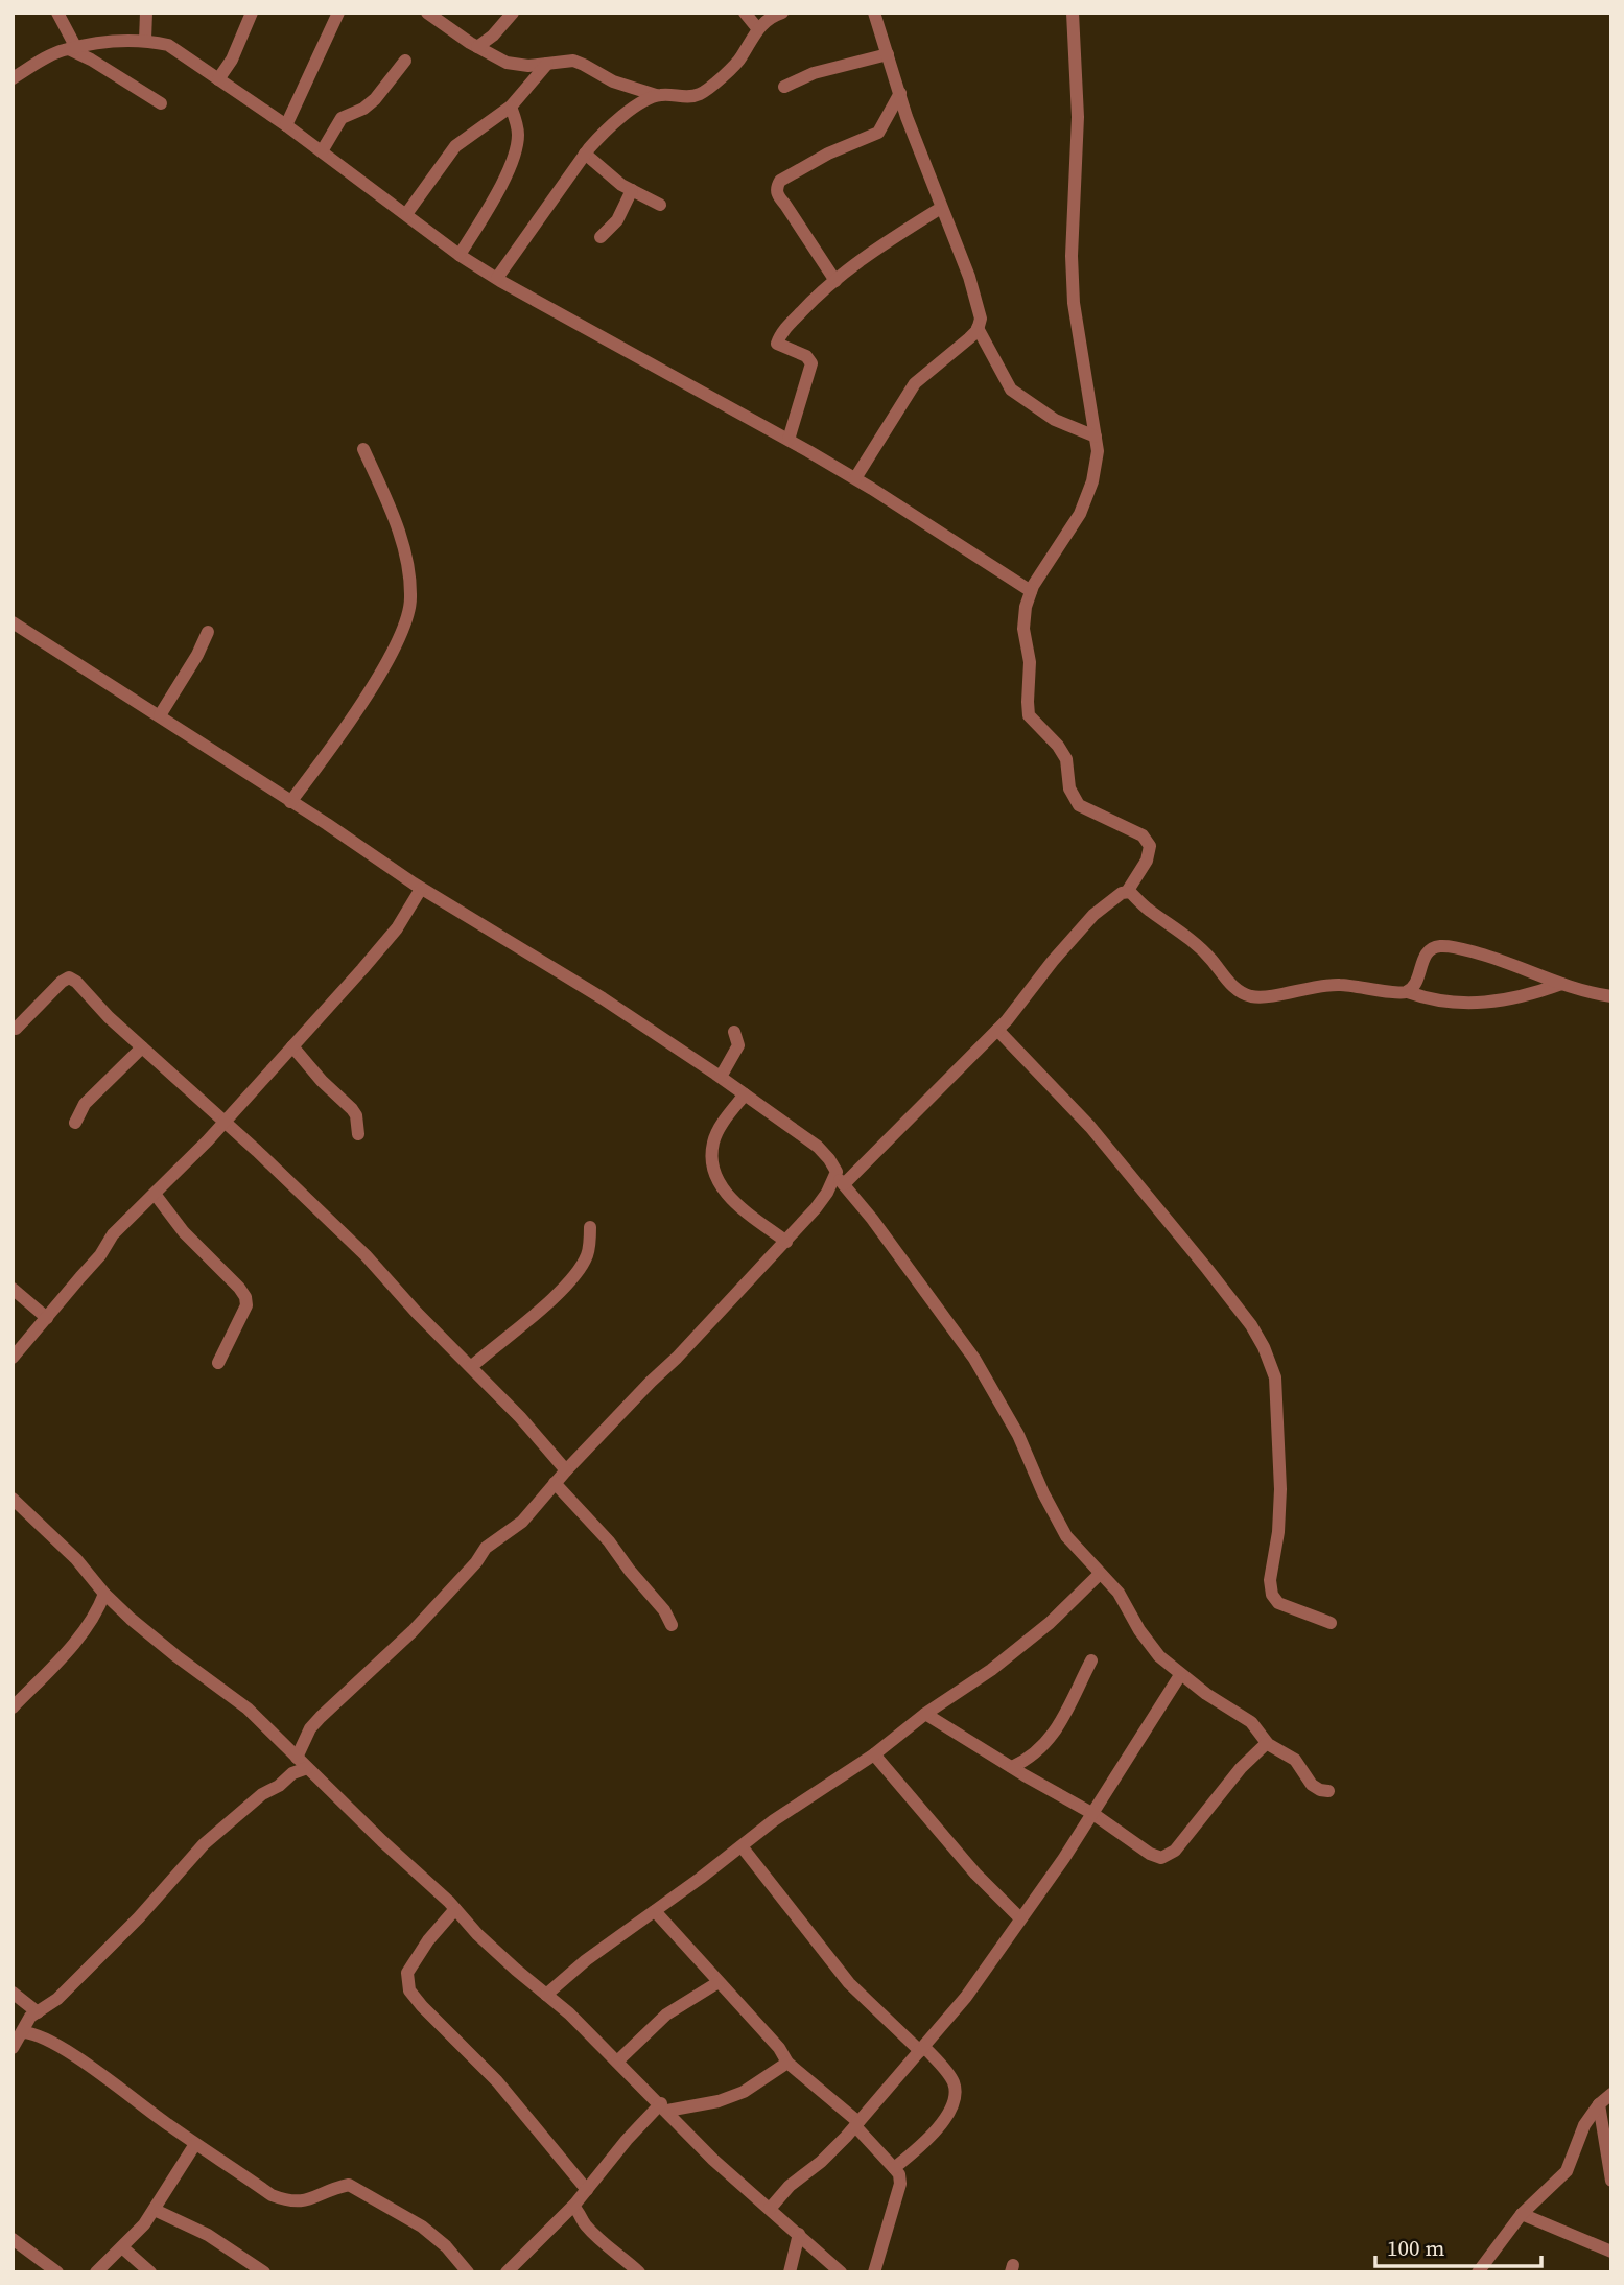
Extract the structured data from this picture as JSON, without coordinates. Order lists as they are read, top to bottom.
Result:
{
  "scale_bar": "100 m"
}
